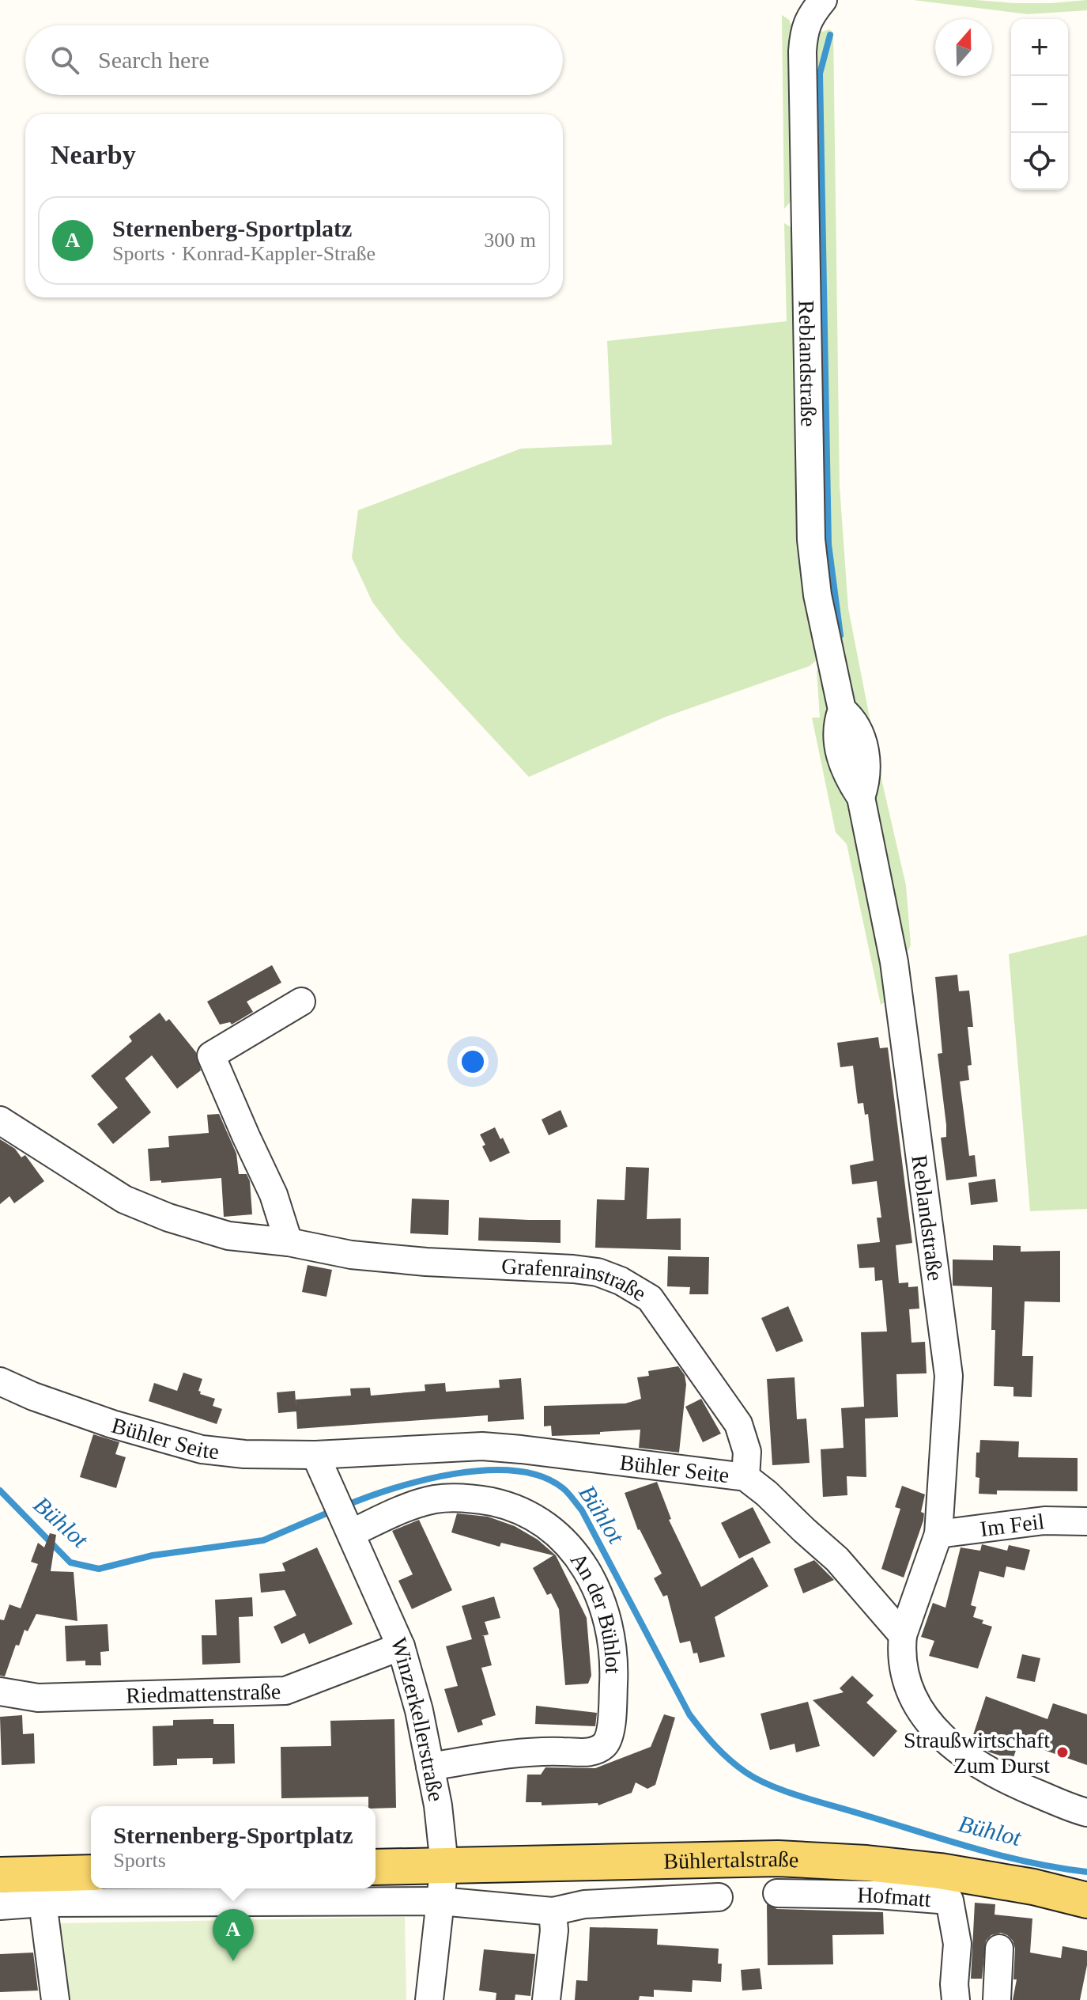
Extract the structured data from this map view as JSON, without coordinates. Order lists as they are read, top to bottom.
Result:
{
  "streets": {
    "main road": ["Bühlertalstraße"],
    "street": [
      "Reblandstraße",
      "Grafenrainstraße",
      "Bühler Seite",
      "Im Feil",
      "An der Bühlot",
      "Riedmattenstraße",
      "Winzerkellerstraße",
      "Hofmatt"
    ]
  },
  "crossings": [
    ["Reblandstraße", "Bühler Seite"],
    ["Reblandstraße", "Im Feil"],
    ["Grafenrainstraße", "Bühler Seite"],
    ["Bühler Seite", "Winzerkellerstraße"],
    ["An der Bühlot", "Winzerkellerstraße"],
    ["Riedmattenstraße", "Winzerkellerstraße"],
    ["Winzerkellerstraße", "Bühlertalstraße"]
  ],
  "water": ["Bühlot"],
  "places": ["Straußwirtschaft Zum Durst"],
  "north": "top",
  "page": {
    "map_buttons": ["+", "−"],
    "search": "Search here",
    "heading": "Nearby",
    "list": [
      {
        "mark": "A",
        "name": "Sternenberg-Sportplatz",
        "note": "Sports · Konrad-Kappler-Straße",
        "value": "300 m"
      }
    ],
    "popup": ["Sternenberg-Sportplatz", "Sports"],
    "pins": "A"
  }
}
